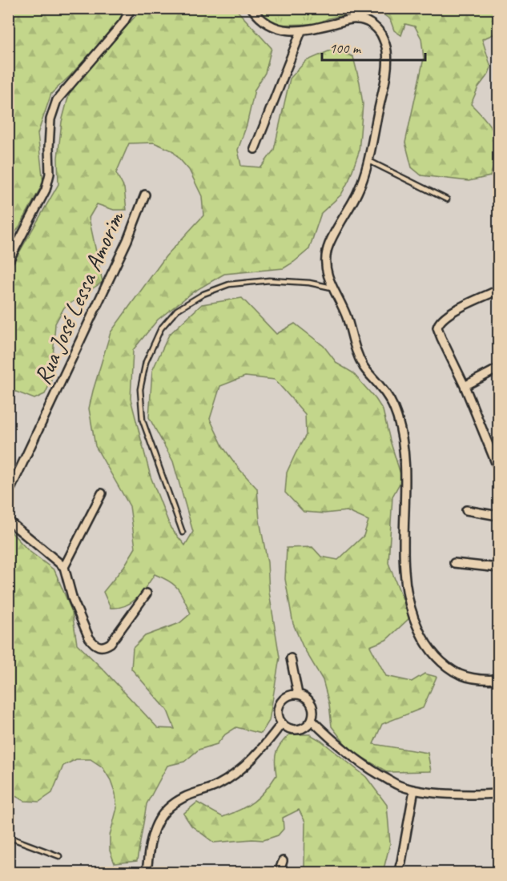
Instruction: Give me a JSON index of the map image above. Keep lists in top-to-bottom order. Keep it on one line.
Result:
{"streets":{"street":["Rua José Lessa Amorim"]},"scale_bar":"100 m"}
